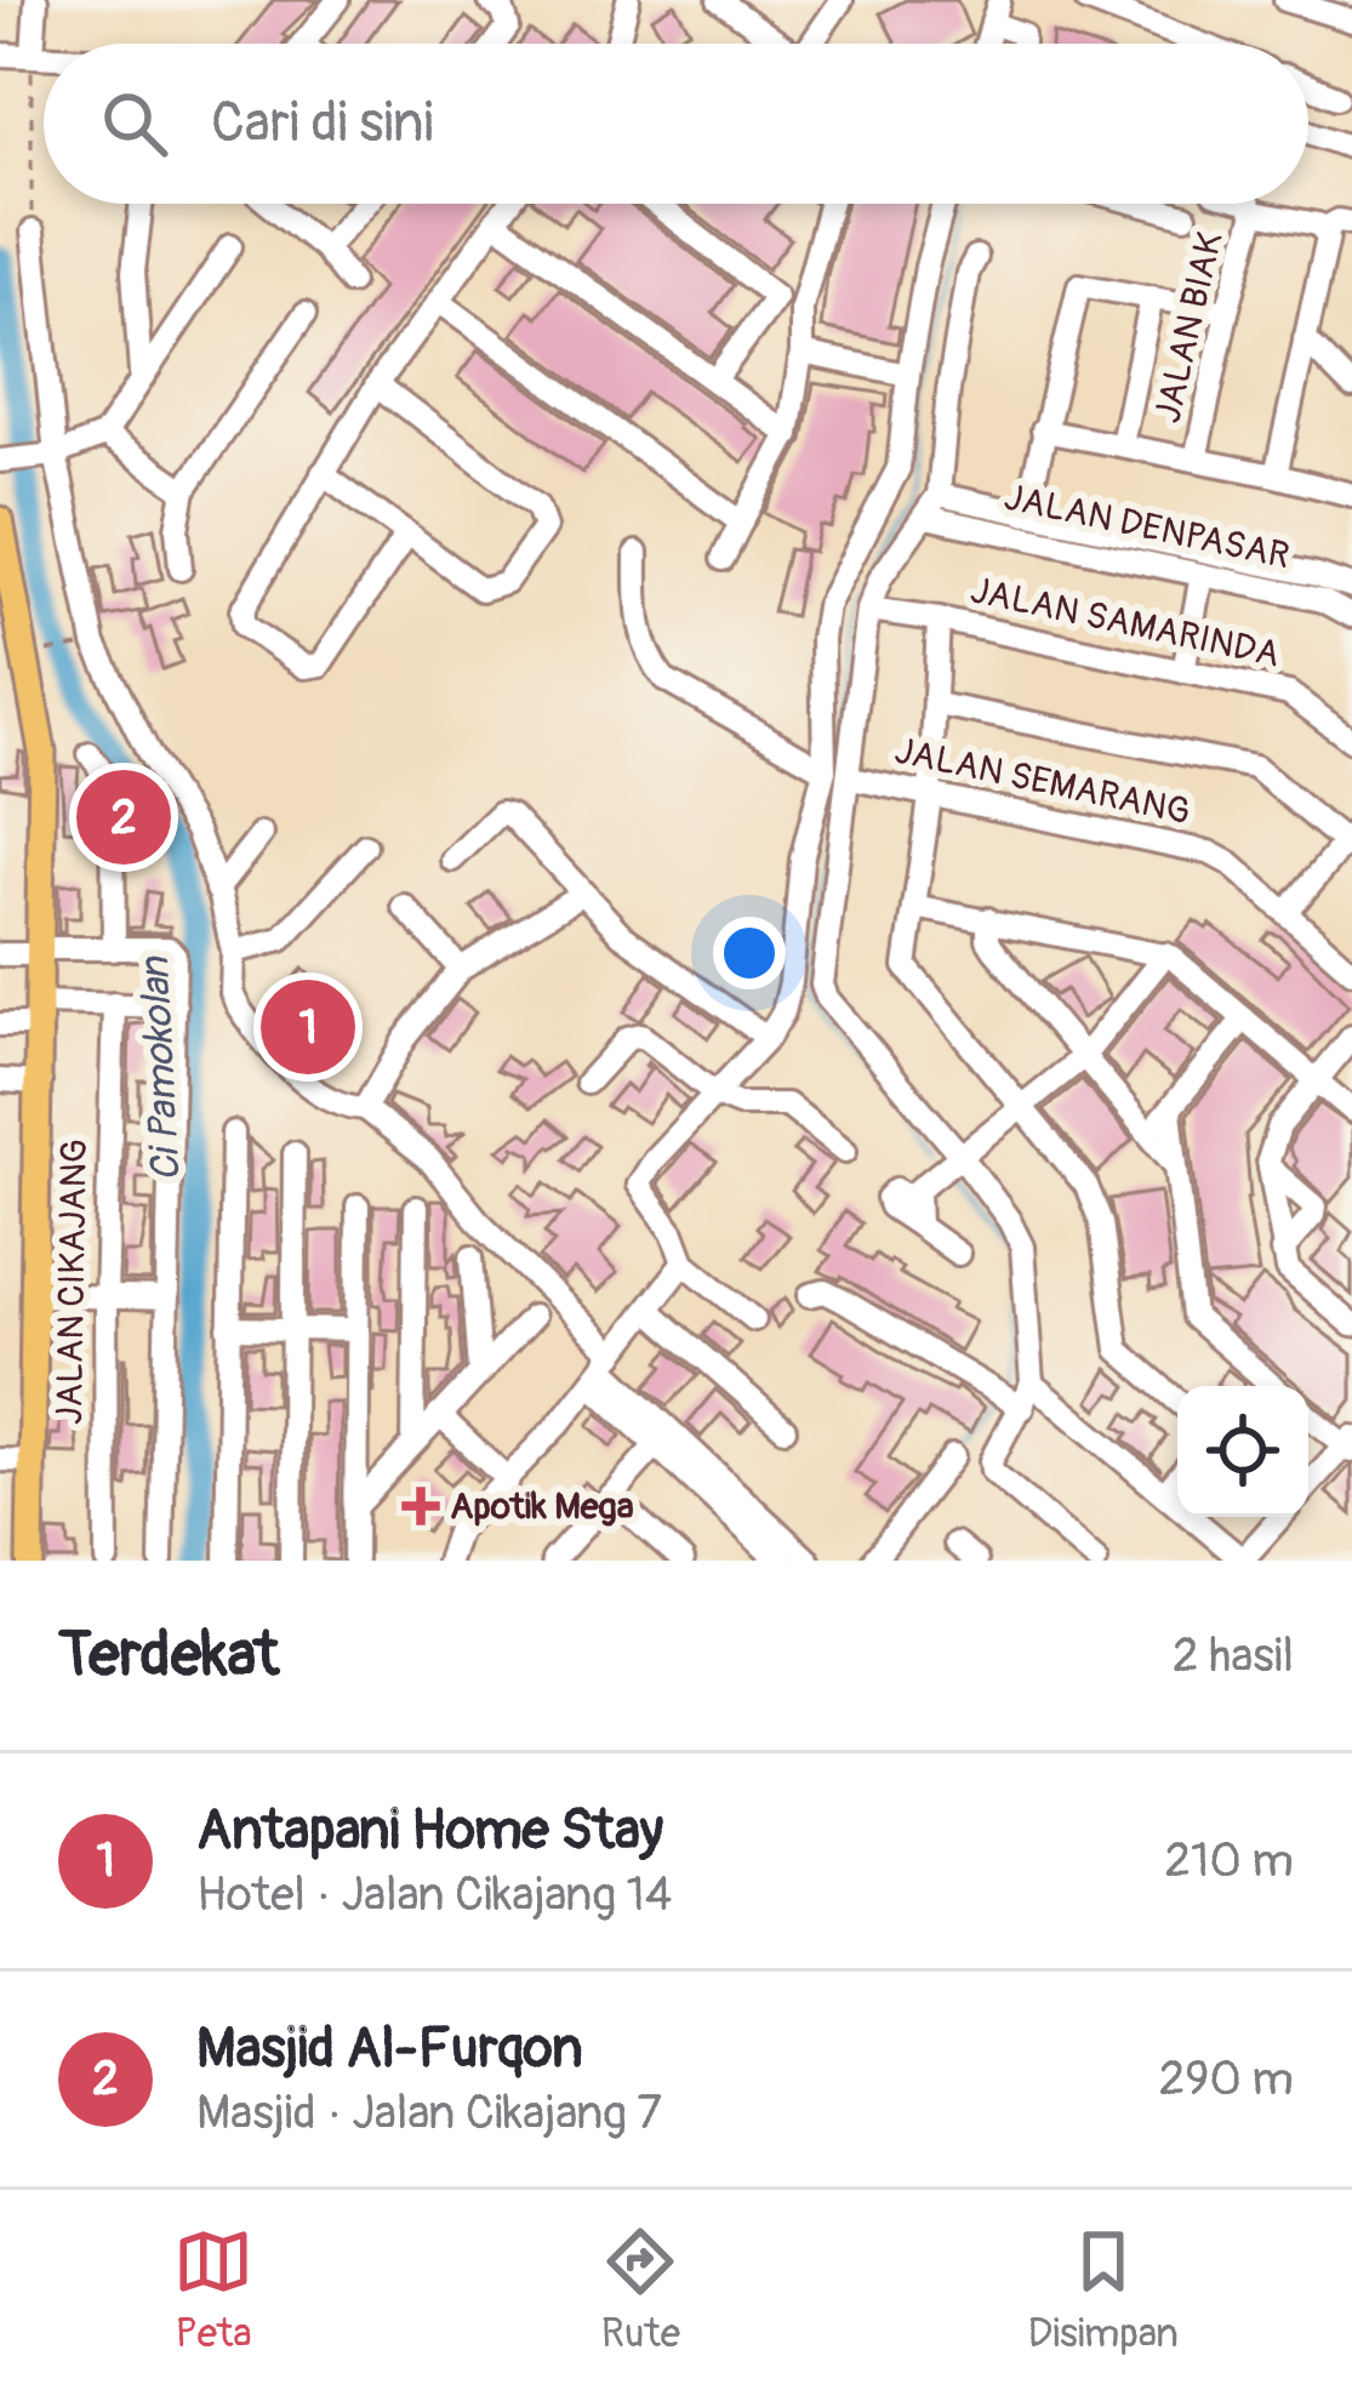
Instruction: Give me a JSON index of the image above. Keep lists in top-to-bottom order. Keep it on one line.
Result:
{"streets":{"street":["JALAN BIAK","JALAN DENPASAR","JALAN SAMARINDA","JALAN SEMARANG","JALAN CIKAJANG"]},"water":["Ci Pamokolan"],"places":{"health":["Apotik Mega"]},"page":{"search":"Cari di sini","pins":["2","1"],"heading":["Terdekat","2 hasil"],"list":[{"mark":"1","name":"Antapani Home Stay","note":"Hotel · Jalan Cikajang 14","value":"210 m"},{"mark":"2","name":"Masjid Al-Furqon","note":"Masjid · Jalan Cikajang 7","value":"290 m"}],"nav":["Peta","Rute","Disimpan"]}}
